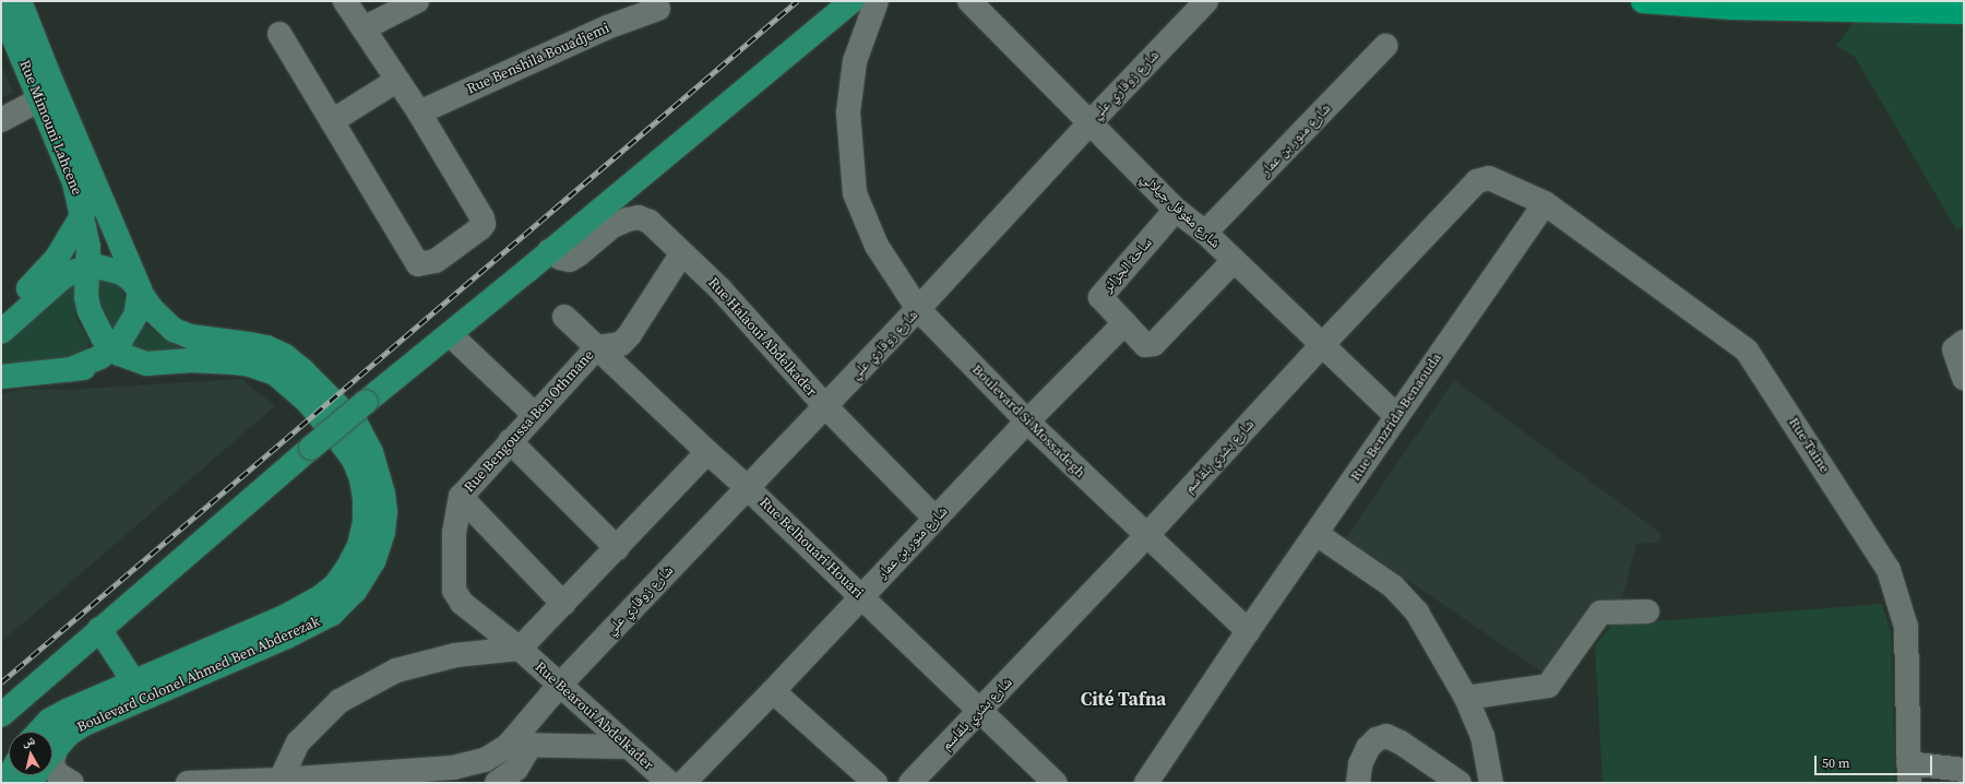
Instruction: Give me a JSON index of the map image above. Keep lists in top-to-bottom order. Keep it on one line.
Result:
{"streets":{"main road":["Rue Mimouni Lahcene","Boulevard Colonel Ahmed Ben Abderezak"],"street":["Rue Benshila Bouadjemi","شارع زوقاري علي","شارع منور بن عمار","شارع مغوفل جيلالي","ساحة الجزائر","Rue Halaoui Abdelkader","Rue Benzrida Benaouda","Rue Bengoussa Ben Othmane","Boulevard Si Mossadegh","Rue Taine","شارع بشري بلقاسم","Rue Belhouari Houari","Rue Bearoui Abdelkader"]},"crossings":[["شارع زوقاري علي","شارع مغوفل جيلالي"],["شارع زوقاري علي","Rue Halaoui Abdelkader"],["شارع زوقاري علي","Boulevard Si Mossadegh"],["شارع زوقاري علي","Rue Belhouari Houari"],["شارع زوقاري علي","Rue Bearoui Abdelkader"],["Rue Mimouni Lahcene","Boulevard Colonel Ahmed Ben Abderezak"],["شارع منور بن عمار","شارع مغوفل جيلالي"],["شارع منور بن عمار","ساحة الجزائر"],["شارع منور بن عمار","Rue Halaoui Abdelkader"],["شارع منور بن عمار","Boulevard Si Mossadegh"],["شارع منور بن عمار","Rue Belhouari Houari"],["شارع مغوفل جيلالي","ساحة الجزائر"],["شارع مغوفل جيلالي","Rue Benzrida Benaouda"],["شارع مغوفل جيلالي","شارع بشري بلقاسم"],["Rue Halaoui Abdelkader","Rue Bengoussa Ben Othmane"],["Rue Benzrida Benaouda","Boulevard Si Mossadegh"],["Rue Benzrida Benaouda","Rue Taine"],["Rue Benzrida Benaouda","شارع بشري بلقاسم"],["Rue Bengoussa Ben Othmane","Rue Belhouari Houari"],["Rue Bengoussa Ben Othmane","Rue Bearoui Abdelkader"],["Boulevard Si Mossadegh","شارع بشري بلقاسم"],["Rue Taine","شارع بشري بلقاسم"],["شارع بشري بلقاسم","Rue Belhouari Houari"]],"districts":["Cité Tafna"],"scale_bar":"50 m","north":"top"}
